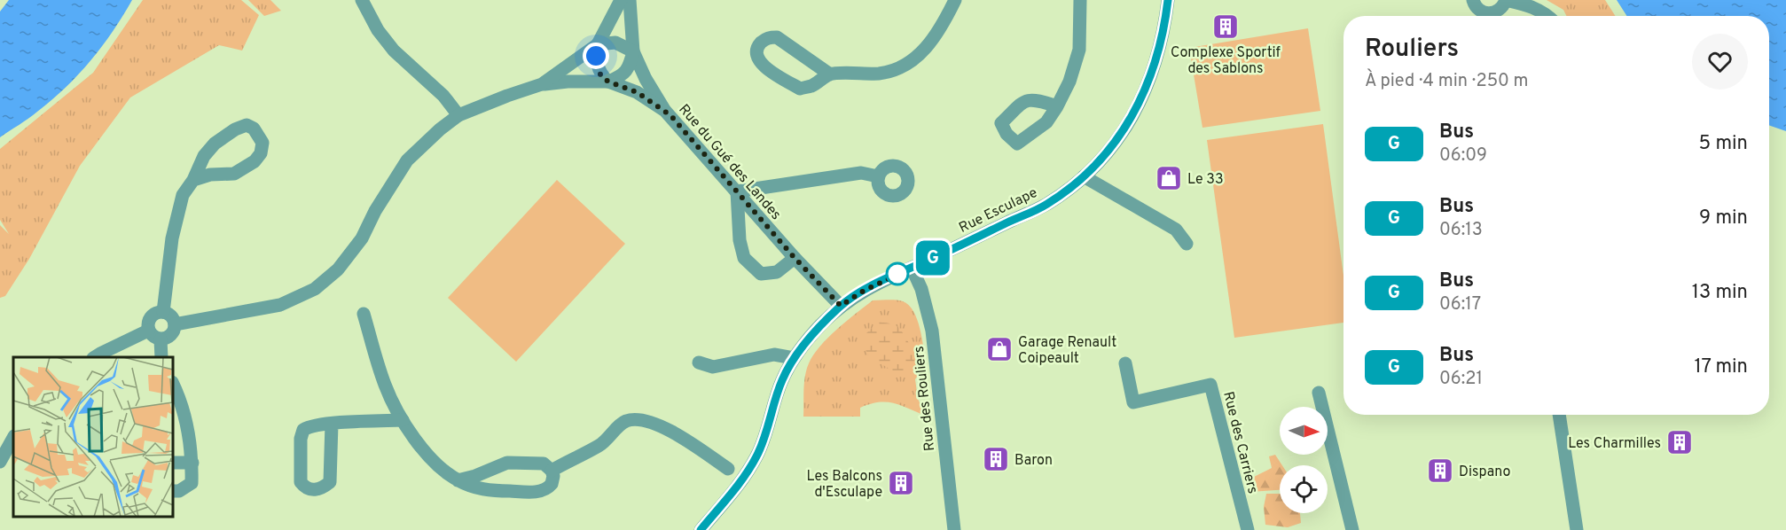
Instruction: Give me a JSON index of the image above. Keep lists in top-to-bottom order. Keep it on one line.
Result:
{"streets":{"street":["Rue du Gué des Landes","Rue Esculape","Rue des Rouliers","Rue des Carriers"]},"crossings":[["Rue du Gué des Landes","Rue Esculape"],["Rue Esculape","Rue des Rouliers"]],"places":{"building":["Complexe Sportif des Sablons","Les Charmilles","Baron","Dispano","Les Balcons d'Esculape"],"shop":["Le 33","Garage Renault Coipeault"]},"lines":["bus line G"],"north":"right","page":{"on_map":"G","heading":["Rouliers","À pied · 4 min · 250 m"],"list":[{"mark":"G","name":"Bus","note":"06:09","value":"5 min"},{"mark":"G","name":"Bus","note":"06:13","value":"9 min"},{"mark":"G","name":"Bus","note":"06:17","value":"13 min"},{"mark":"G","name":"Bus","note":"06:21","value":"17 min"}]}}
